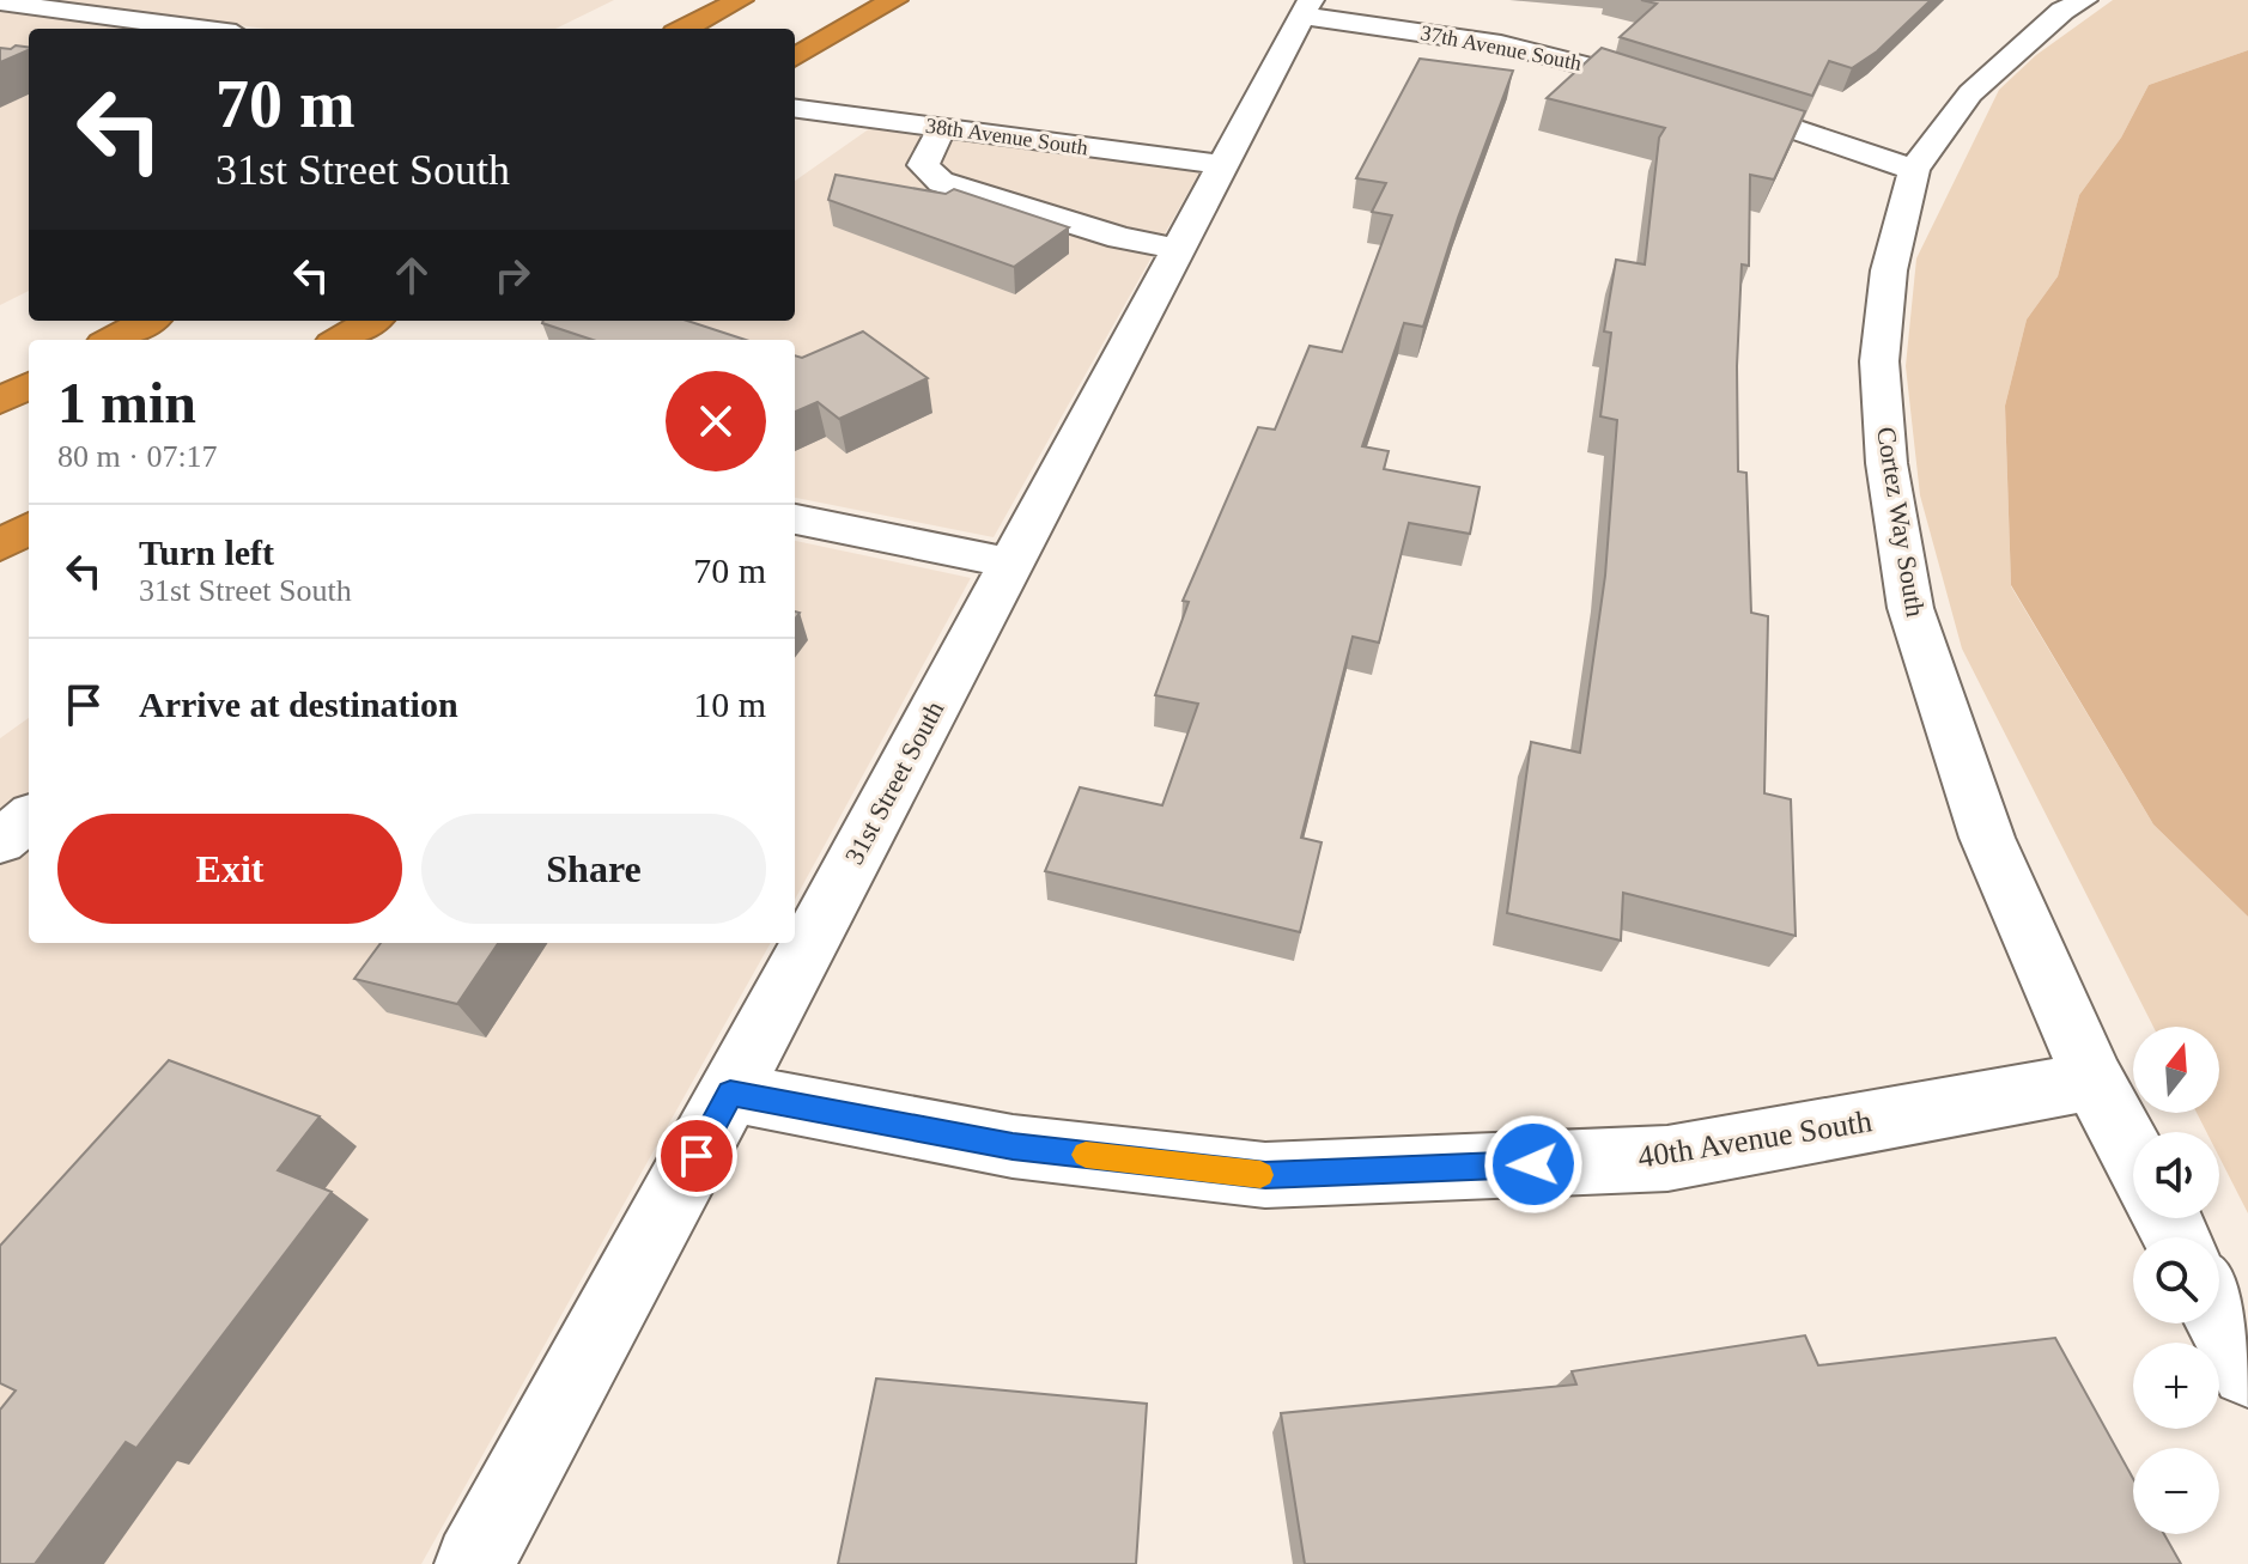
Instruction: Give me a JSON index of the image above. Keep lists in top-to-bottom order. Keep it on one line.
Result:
{"streets":{"street":["37th Avenue South","38th Avenue South","Cortez Way South","31st Street South","40th Avenue South"]},"crossings":[["37th Avenue South","31st Street South"],["38th Avenue South","31st Street South"],["Cortez Way South","40th Avenue South"],["31st Street South","40th Avenue South"]],"north":"top","page":{"turn":["70 m","31st Street South"],"heading":["1 min","80 m · 07:17"],"list":[{"name":"Turn left","note":"31st Street South","value":"70 m"},{"name":"Arrive at destination","value":"10 m"}],"buttons":["Exit","Share"],"map_buttons":["+","−"]}}
